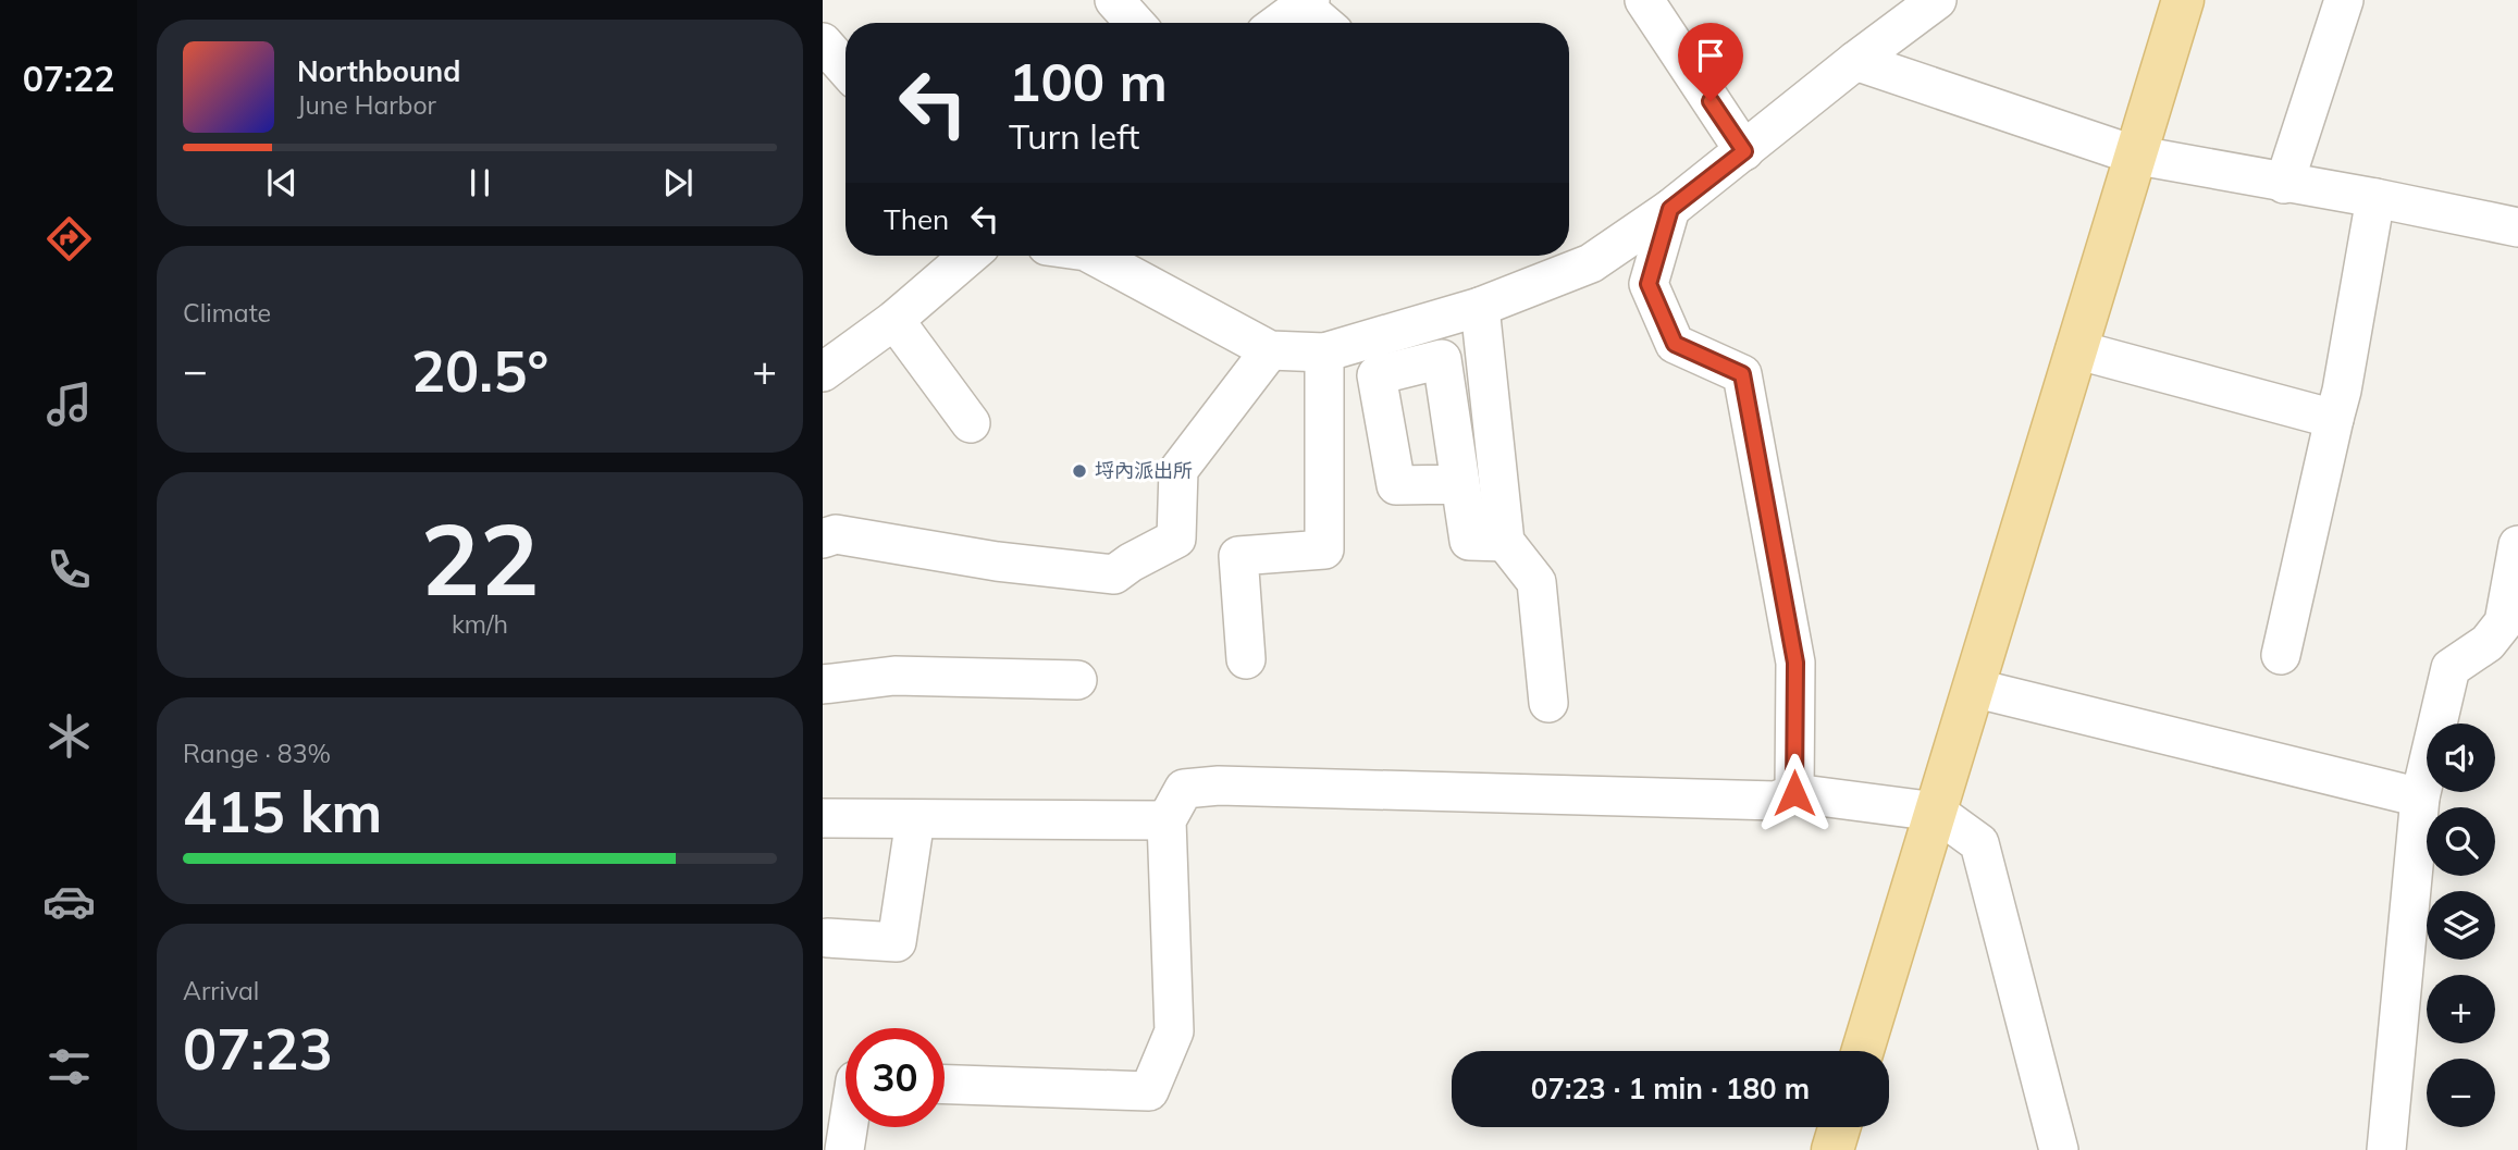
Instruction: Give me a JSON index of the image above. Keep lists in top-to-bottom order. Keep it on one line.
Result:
{"places":["埒內派出所"],"page":{"tabs":"07:22","turn":["100 m","Turn left"],"song":["Northbound","June Harbor"],"then":"Then","tile":["Climate",["22","km/h"],["Range · 83%","415 km"],["Arrival","07:23"]],"heat":["−","20.5°","+"],"map_buttons":["+","−"],"limit":"30","trip":"07:23 · 1 min · 180 m"}}
